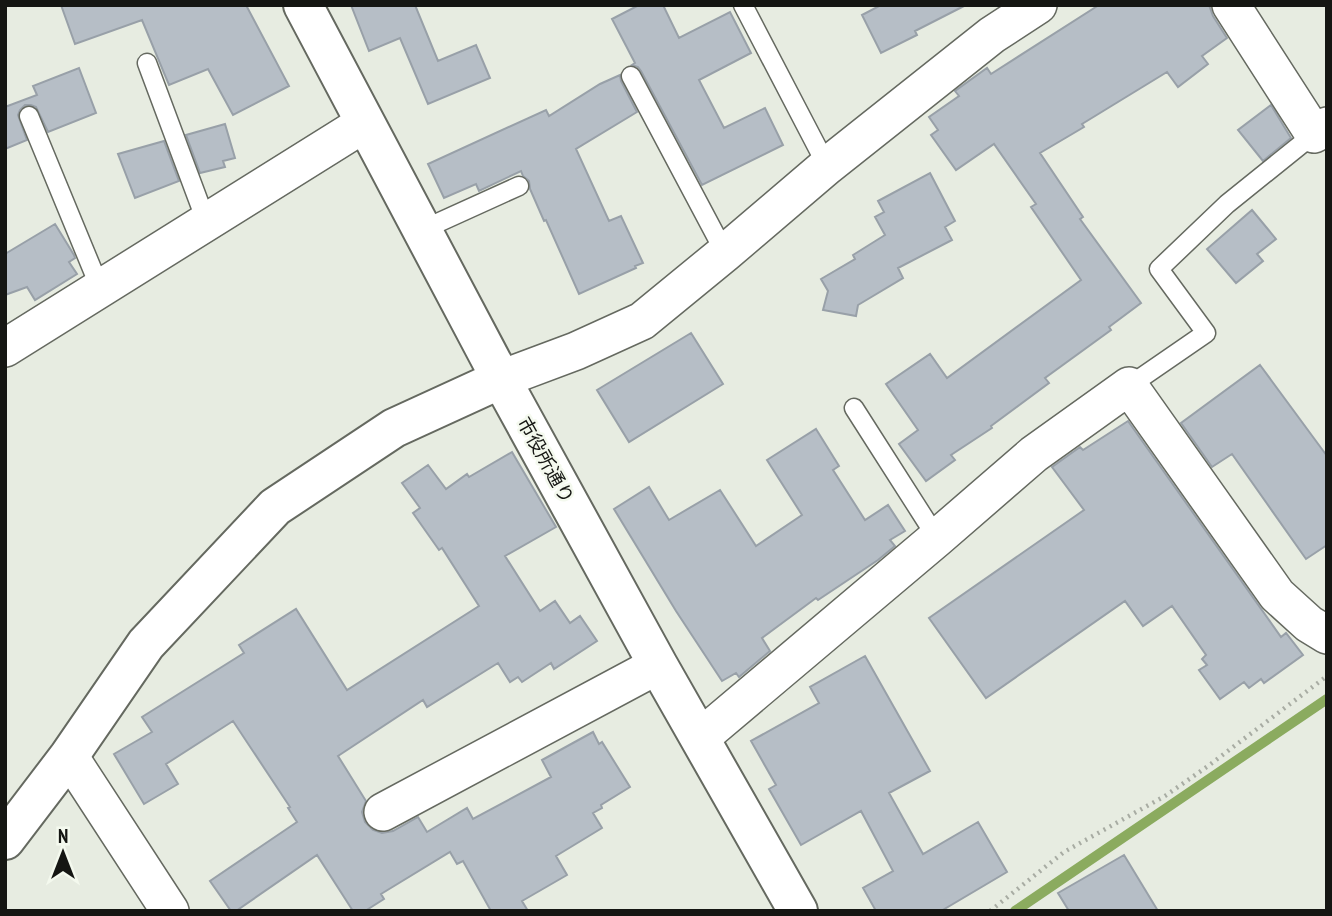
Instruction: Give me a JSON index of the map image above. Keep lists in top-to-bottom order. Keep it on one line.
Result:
{"streets":{"street":["市役所通り"]},"north":"top"}
